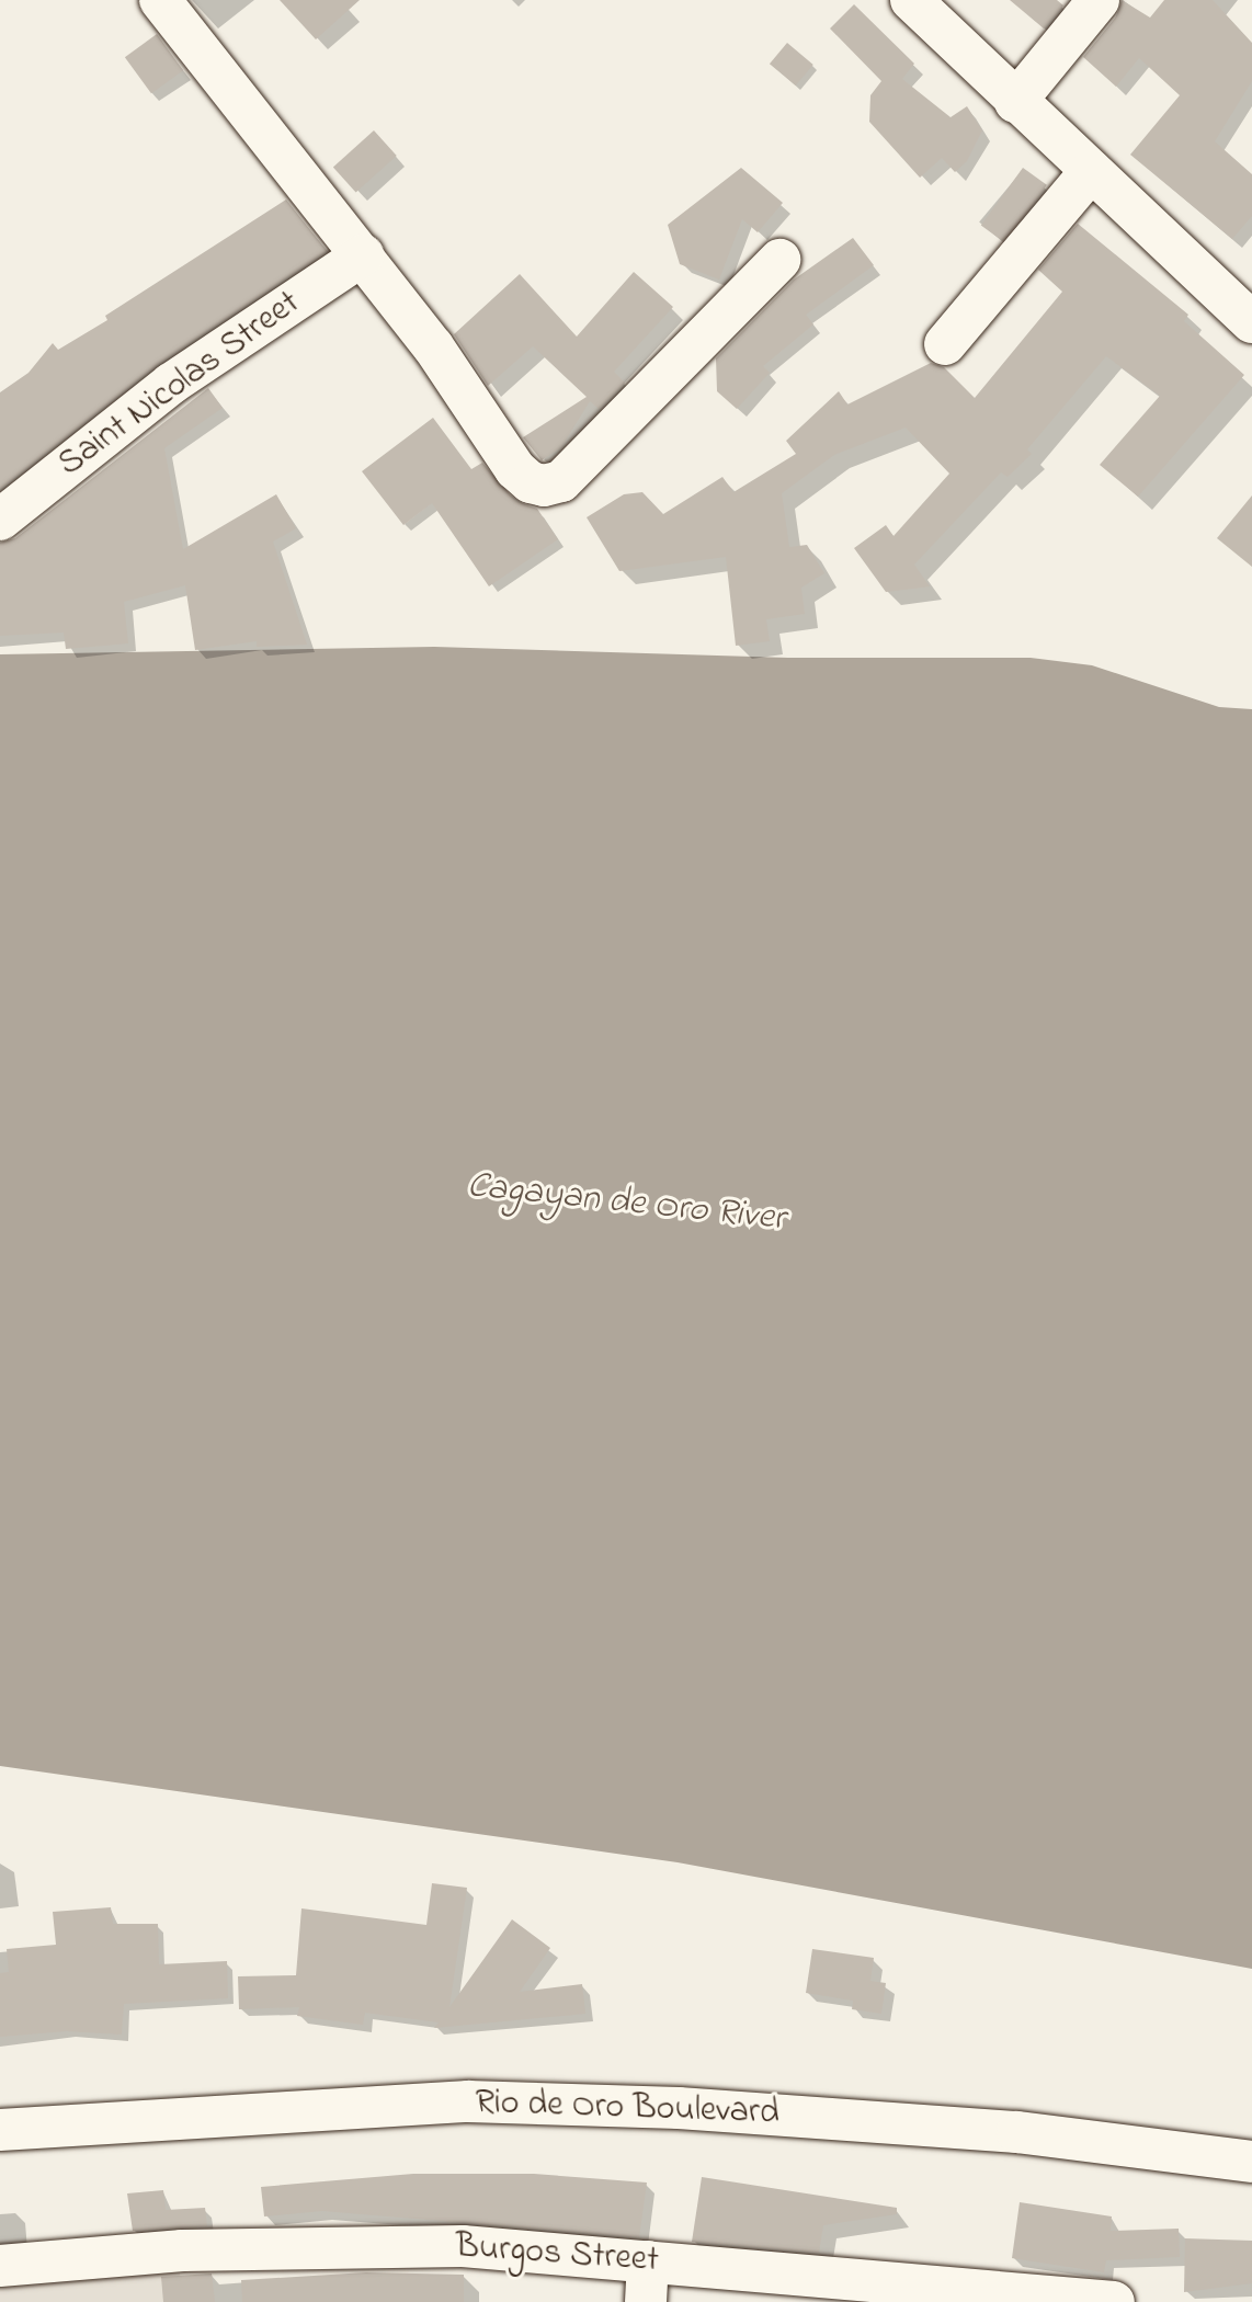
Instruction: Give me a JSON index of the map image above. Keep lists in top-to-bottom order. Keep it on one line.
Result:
{"streets":{"street":["Saint Nicolas Street","Rio de Oro Boulevard","Burgos Street"]},"water":["Cagayan de Oro River"]}
